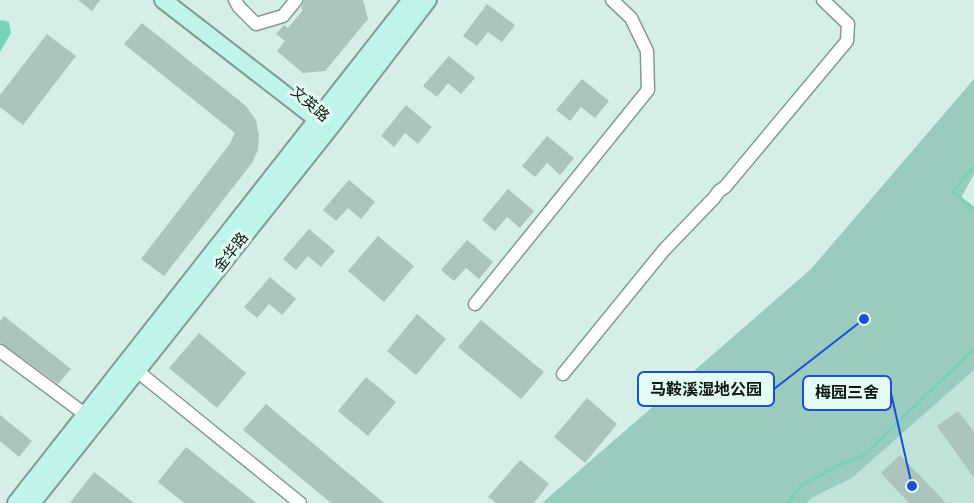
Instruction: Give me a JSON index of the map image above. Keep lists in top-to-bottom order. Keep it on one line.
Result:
{"streets":{"main road":["文英路","金华路"]},"crossings":[["文英路","金华路"]],"places":["马鞍溪湿地公园","梅园三舍"]}
